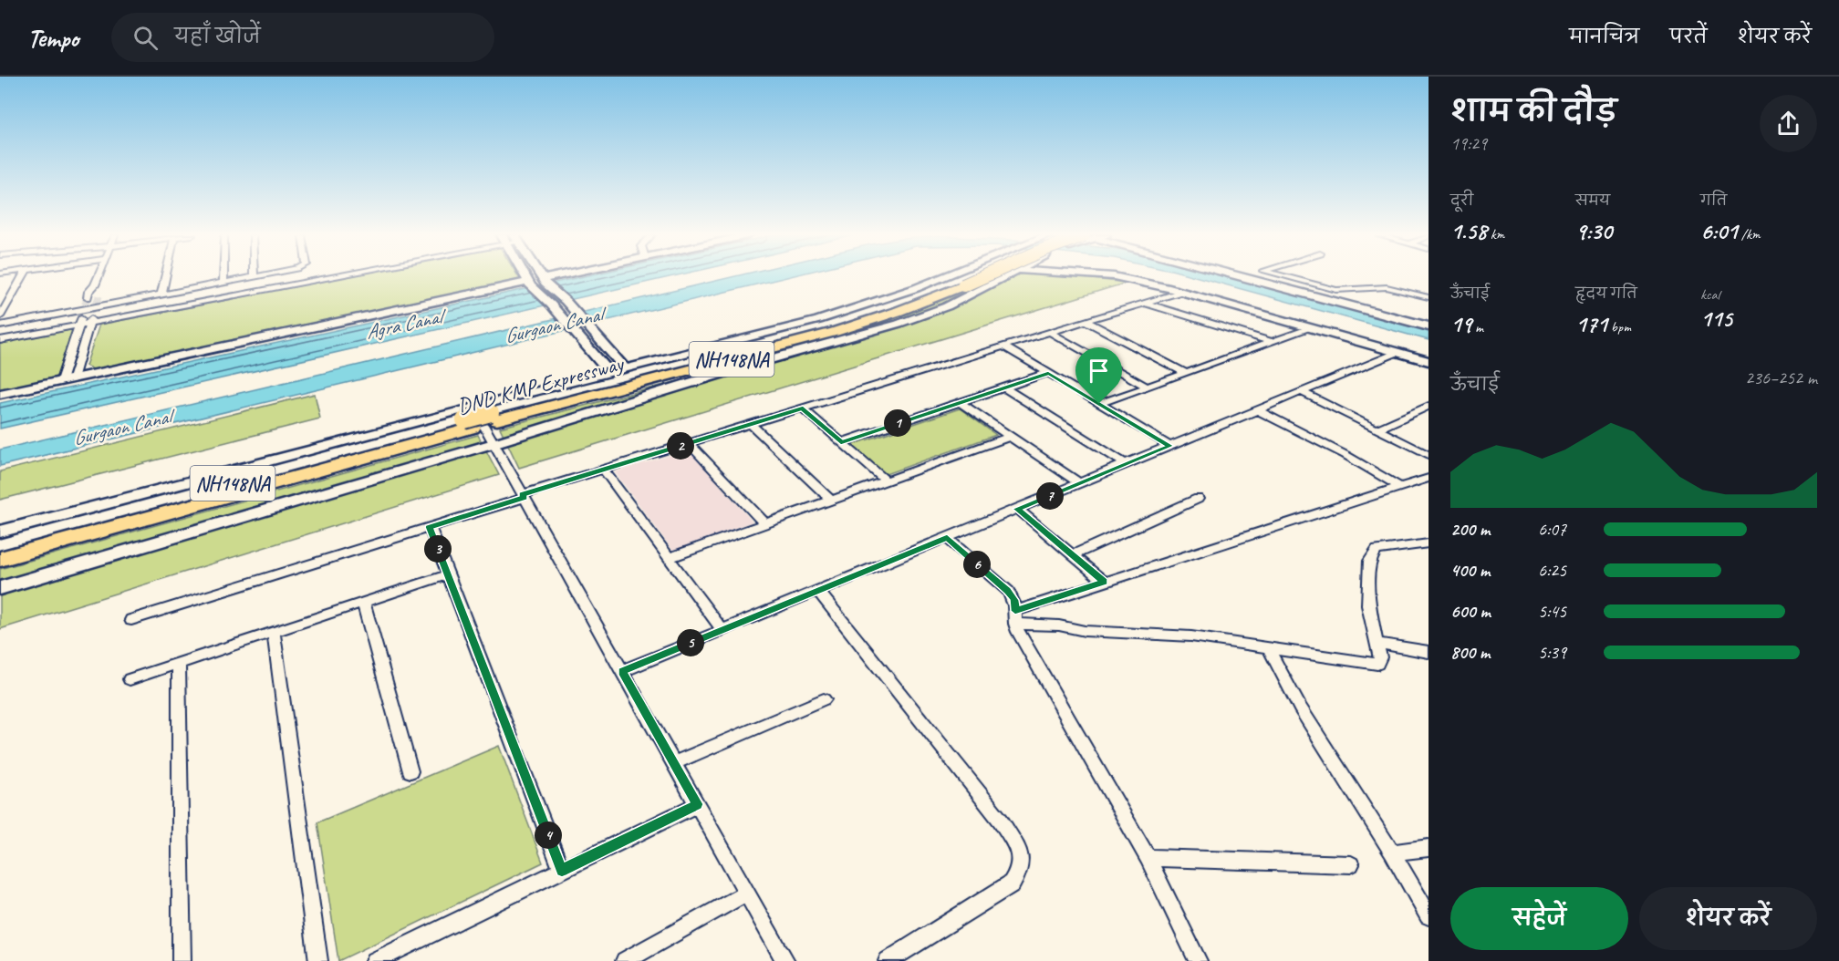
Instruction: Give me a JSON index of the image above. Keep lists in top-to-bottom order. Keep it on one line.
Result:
{"streets":{"highway":["NH148NA","DND KMP Expressway"]},"water":["Agra Canal","Gurgaon Canal"],"page":{"header":"Tempo","search":"यहाँ खोजें","nav":["मानचित्र","परतें","शेयर करें"],"heading":["शाम की दौड़","19:29"],"stats":[["दूरी","1.58 km"],["समय","9:30"],["गति","6:01 /km"],["ऊँचाई","19 m"],["हृदय गति","171 bpm"],["kcal","115"]],"chart":["ऊँचाई","236–252 m"],"pins":["1","2","7","3","6","5","4"],"list":[{"name":"200 m","note":"6:07"},{"name":"400 m","note":"6:25"},{"name":"600 m","note":"5:45"},{"name":"800 m","note":"5:39"}],"buttons":["सहेजें","शेयर करें"]}}
